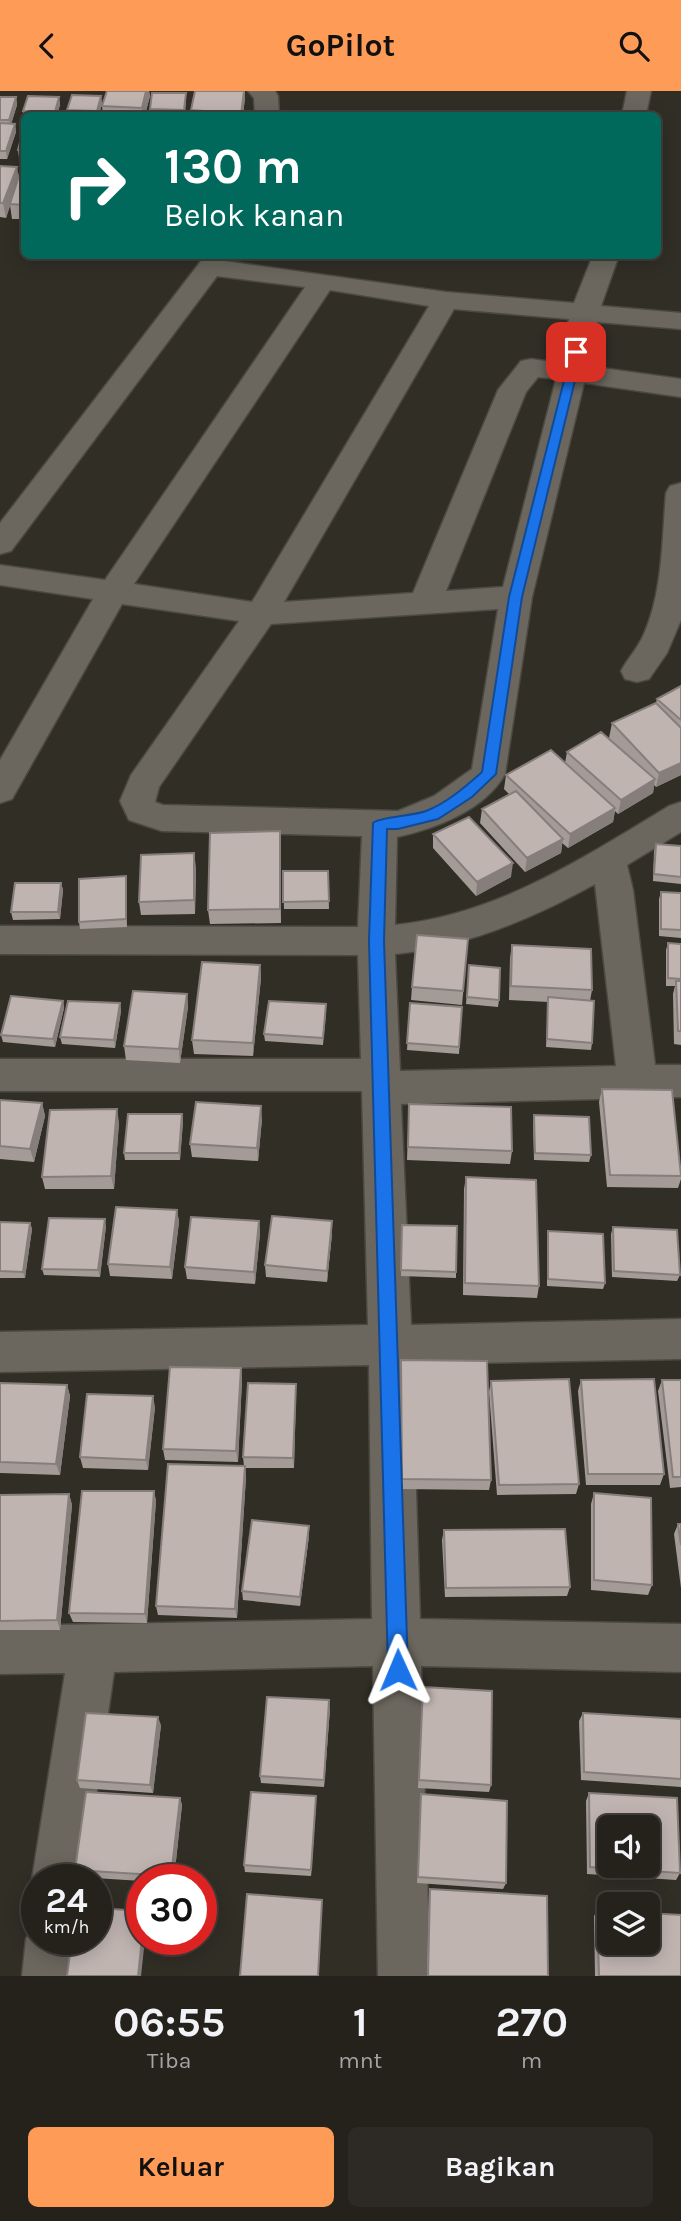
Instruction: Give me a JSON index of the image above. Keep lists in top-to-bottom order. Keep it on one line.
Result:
{"page":{"header":"GoPilot","turn":["130 m","Belok kanan"],"speed":"24 km/h","limit":"30","eta":["06:55","Tiba","1","mnt","270","m"],"buttons":["Keluar","Bagikan"]}}
